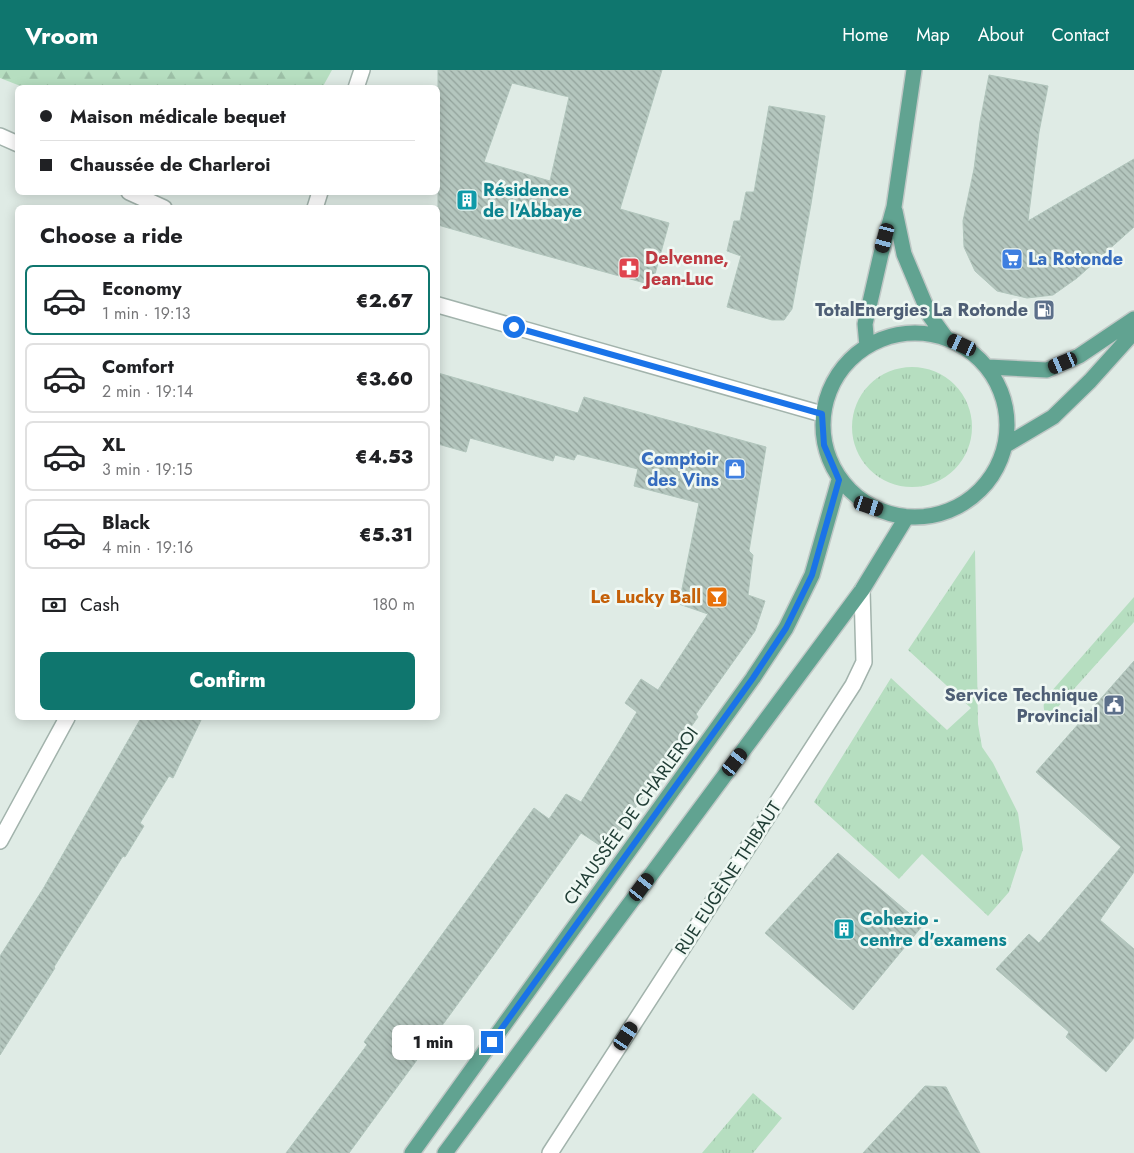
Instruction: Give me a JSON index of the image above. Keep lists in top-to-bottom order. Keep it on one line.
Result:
{"streets":{"main road":["CHAUSSÉE DE CHARLEROI"],"street":["RUE EUGÈNE THIBAUT"]},"places":{"building":["Résidence de l'Abbaye","Cohezio - centre d'examens"],"supermarket":["La Rotonde"],"pharmacy":["Delvenne, Jean-Luc"],"fuel station":["TotalEnergies La Rotonde"],"shop":["Comptoir des Vins"],"bar":["Le Lucky Ball"],"public building":["Service Technique Provincial"]},"page":{"header":"Vroom","nav":["Home","Map","About","Contact"],"banner":["Maison médicale bequet","Chaussée de Charleroi"],"heading":"Choose a ride","list":[{"name":"Economy","note":"1 min · 19:13","value":"€2.67"},{"name":"Comfort","note":"2 min · 19:14","value":"€3.60"},{"name":"XL","note":"3 min · 19:15","value":"€4.53"},{"name":"Black","note":"4 min · 19:16","value":"€5.31"}],"pay":["Cash","180 m"],"buttons":"Confirm","bubble":"1 min"}}
